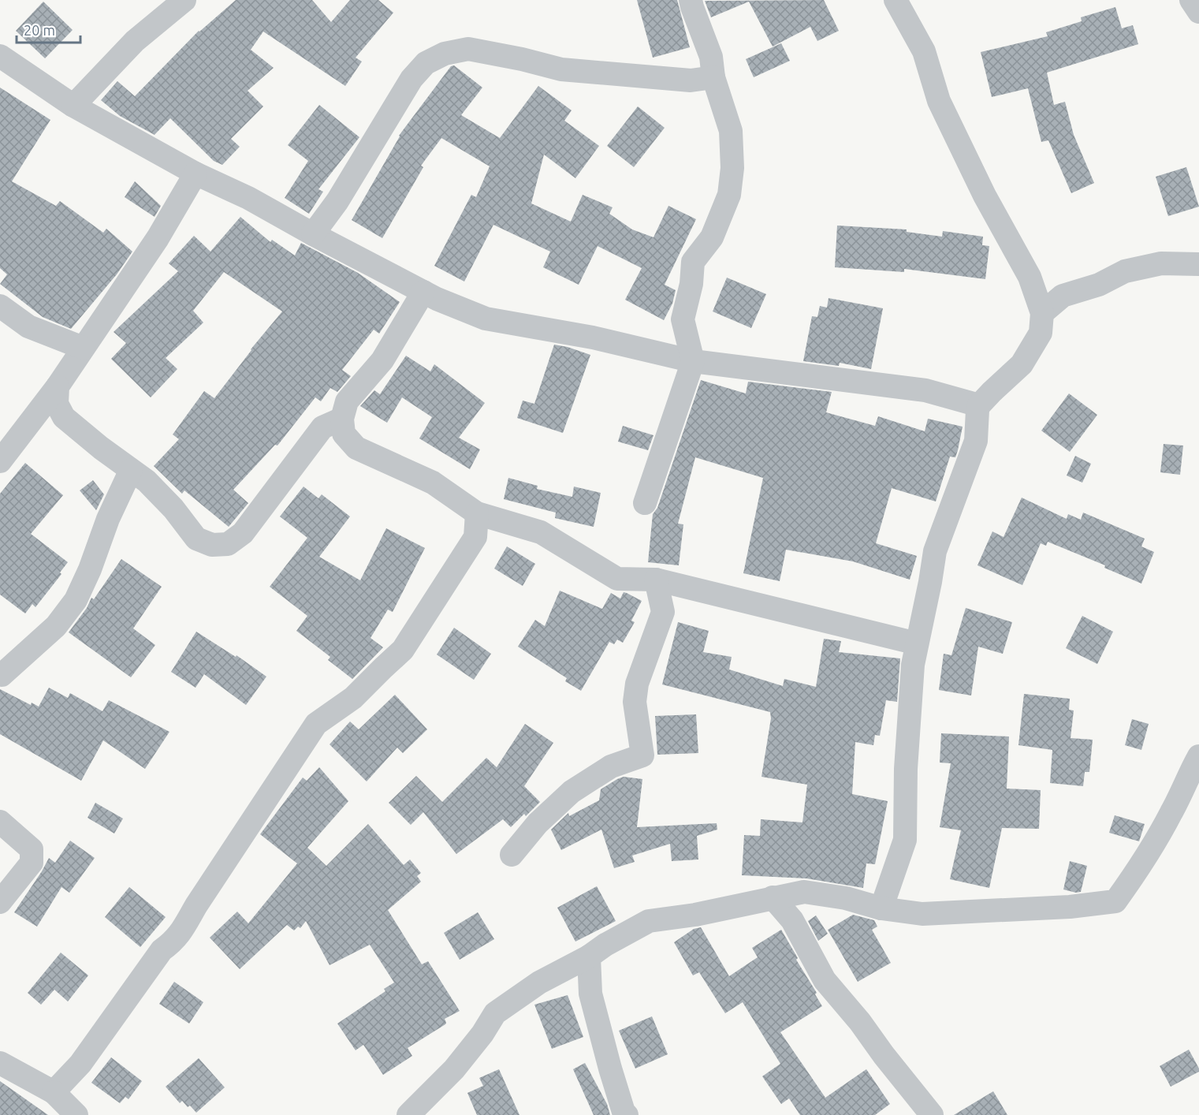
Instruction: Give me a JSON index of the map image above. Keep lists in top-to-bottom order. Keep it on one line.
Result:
{"scale_bar":"20 m"}
